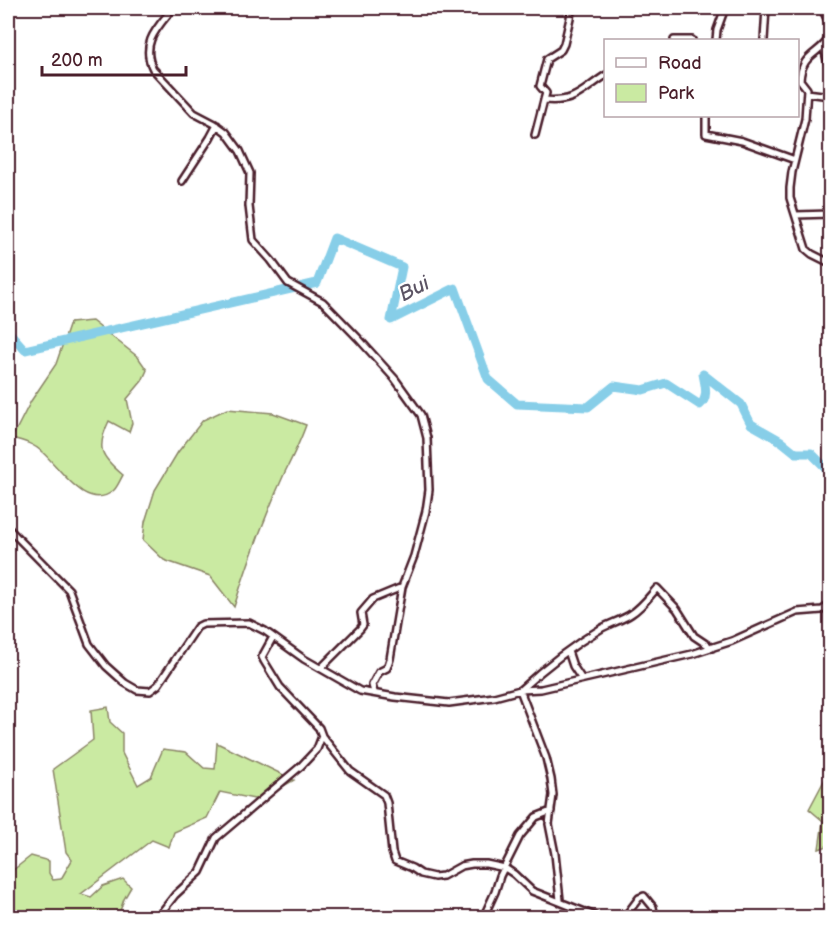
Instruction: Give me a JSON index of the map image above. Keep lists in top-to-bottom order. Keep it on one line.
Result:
{"water":["Bui"],"legend":["Road","Park"],"scale_bar":"200 m"}
